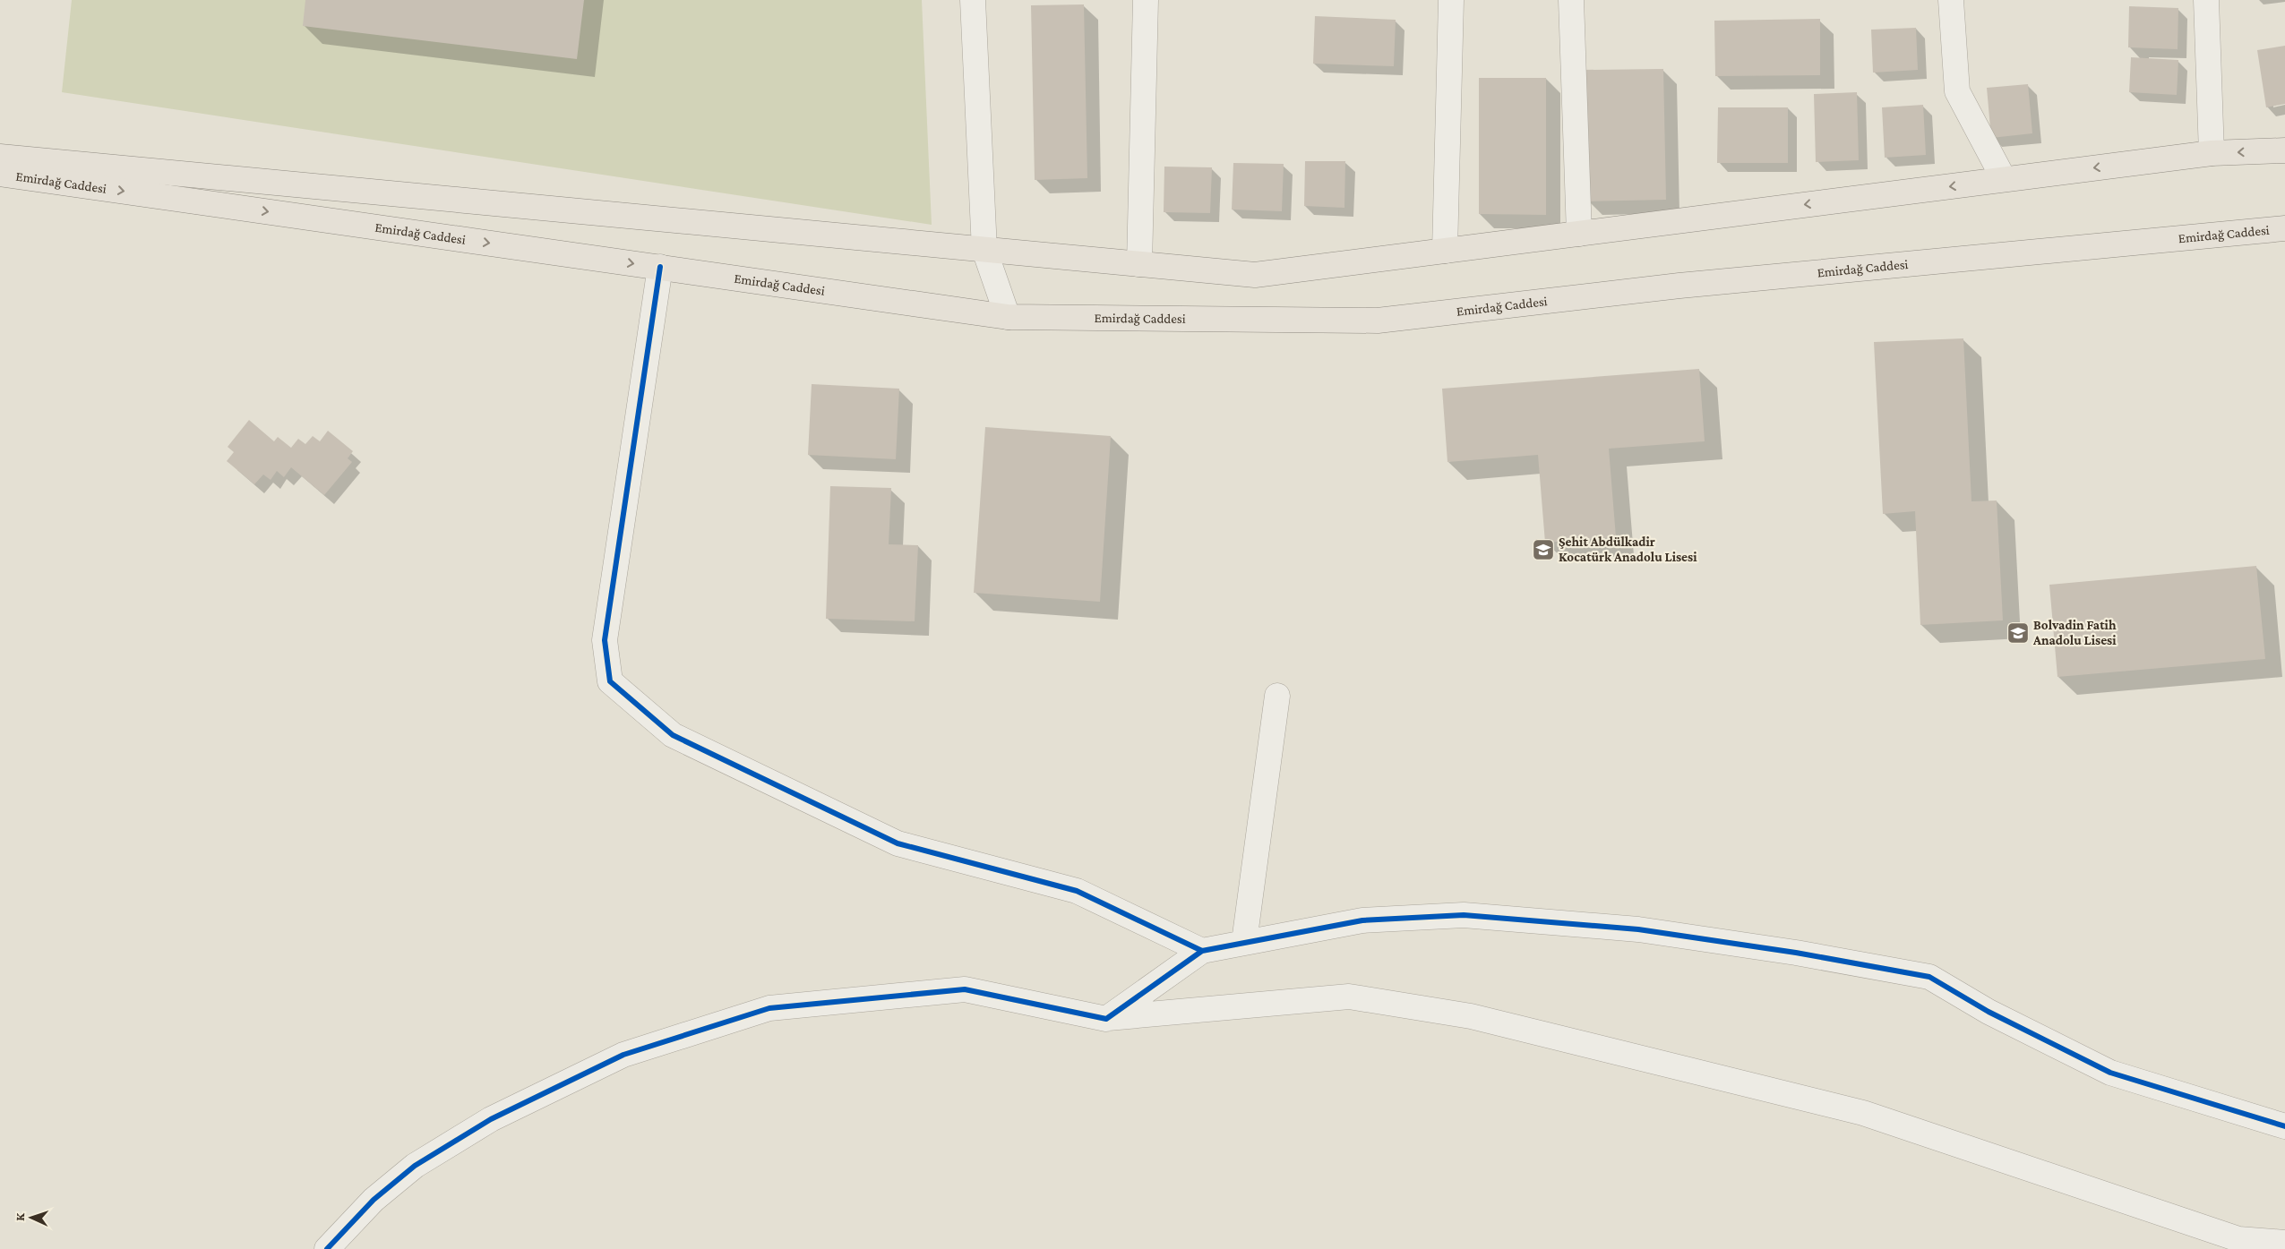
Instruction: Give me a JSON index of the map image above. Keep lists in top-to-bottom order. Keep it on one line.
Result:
{"streets":{"main road":["Emirdağ Caddesi"]},"places":{"school or university":["Şehit Abdülkadir Kocatürk Anadolu Lisesi","Bolvadin Fatih Anadolu Lisesi"]},"north":"left"}
